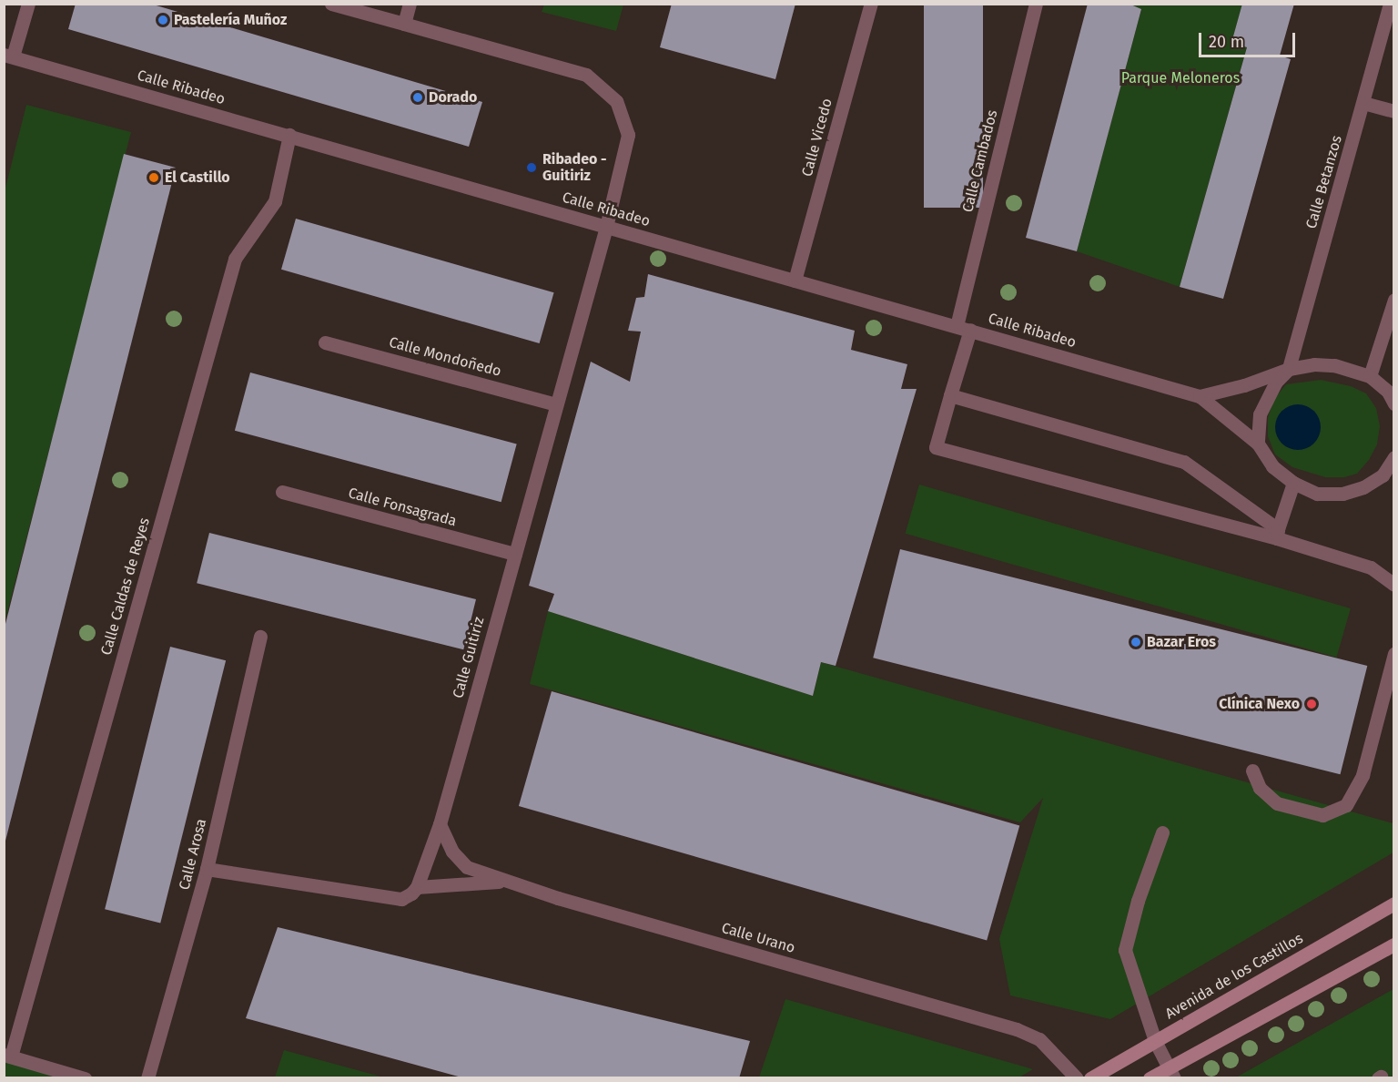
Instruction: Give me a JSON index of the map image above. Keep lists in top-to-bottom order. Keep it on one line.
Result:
{"streets":{"street":["Calle Ribadeo","Calle Vicedo","Calle Cambados","Calle Betanzos","Calle Mondoñedo","Calle Fonsagrada","Calle Caldas de Reyes","Calle Guitiriz","Calle Arosa","Calle Urano","Avenida de los Castillos"]},"crossings":[["Calle Ribadeo","Calle Vicedo"],["Calle Ribadeo","Calle Cambados"],["Calle Ribadeo","Calle Betanzos"],["Calle Ribadeo","Calle Caldas de Reyes"],["Calle Ribadeo","Calle Guitiriz"],["Calle Mondoñedo","Calle Guitiriz"],["Calle Fonsagrada","Calle Guitiriz"],["Calle Guitiriz","Calle Urano"]],"parks":["Parque Meloneros"],"places":["Pastelería Muñoz","Dorado","Ribadeo - Guitiriz","El Castillo","Bazar Eros","Clínica Nexo"],"scale_bar":"20 m"}
